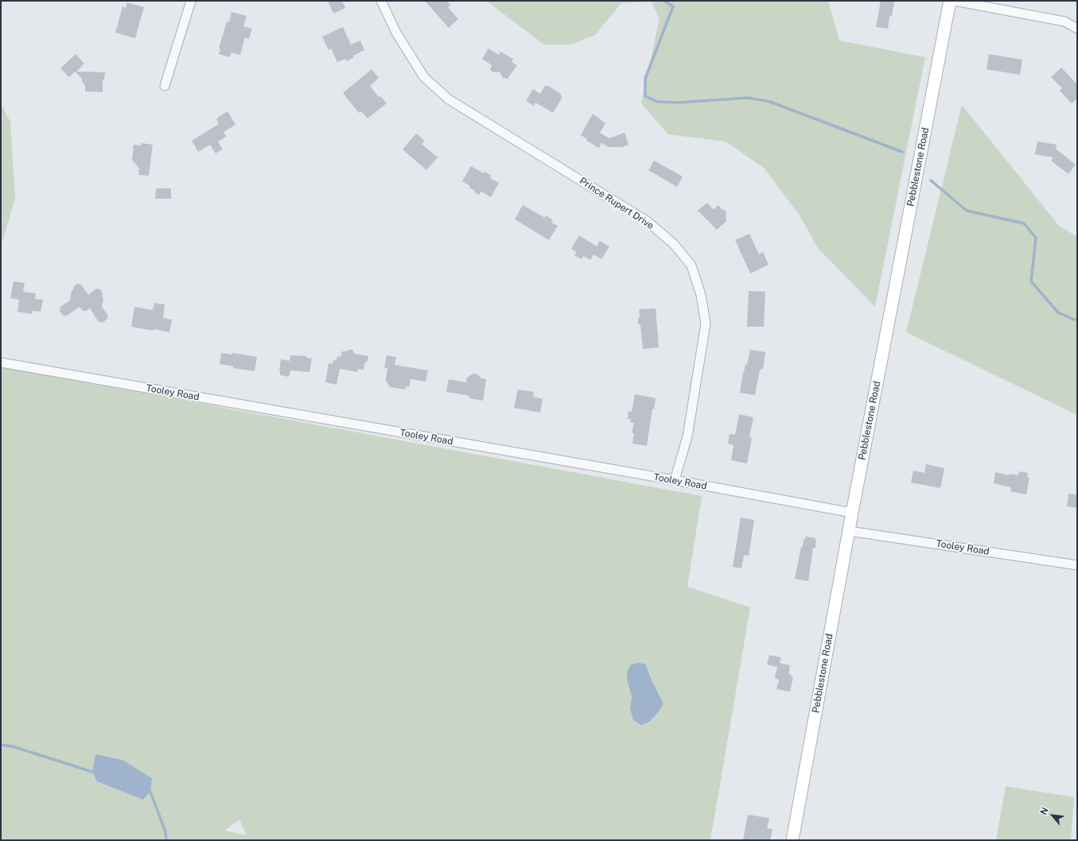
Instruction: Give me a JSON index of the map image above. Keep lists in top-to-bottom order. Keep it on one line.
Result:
{"streets":{"street":["Pebblestone Road","Prince Rupert Drive","Tooley Road"]},"crossings":[["Pebblestone Road","Tooley Road"],["Prince Rupert Drive","Tooley Road"]],"north":"top left"}
